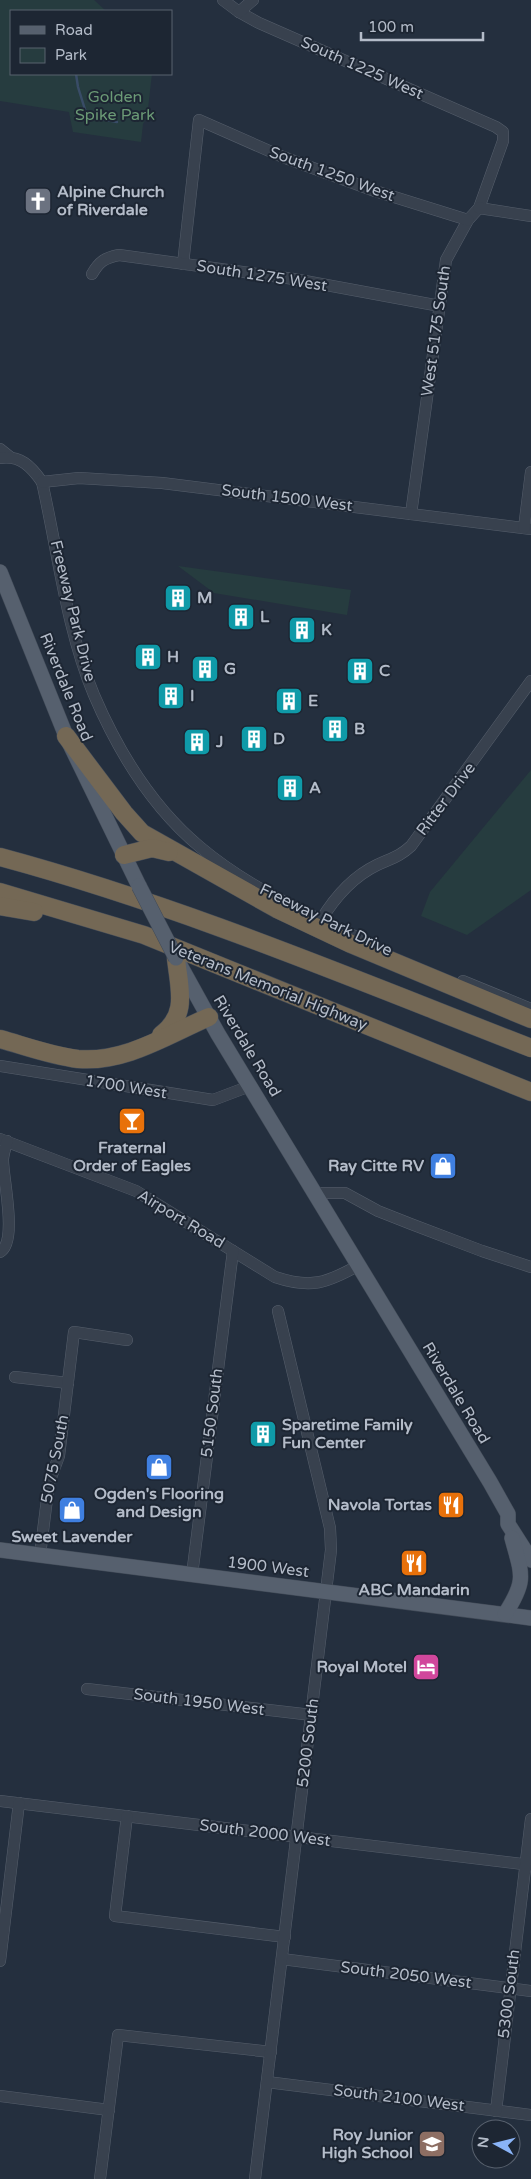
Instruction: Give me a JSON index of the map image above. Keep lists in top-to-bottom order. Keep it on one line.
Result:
{"streets":{"highway":["Veterans Memorial Highway"],"main road":["Riverdale Road","1900 West"],"street":["South 1225 West","South 1250 West","South 1275 West","West 5175 South","South 1500 West","Freeway Park Drive","Ritter Drive","1700 West","Airport Road","5150 South","5075 South","South 1950 West","5200 South","South 2000 West","South 2050 West","5300 South","South 2100 West"]},"crossings":[["South 1225 West","West 5175 South"],["South 1250 West","South 1275 West"],["South 1250 West","West 5175 South"],["South 1275 West","West 5175 South"],["West 5175 South","South 1500 West"],["South 1500 West","Freeway Park Drive"],["Freeway Park Drive","Ritter Drive"],["Riverdale Road","1700 West"],["Riverdale Road","Airport Road"],["Airport Road","5150 South"],["5150 South","1900 West"],["5075 South","1900 West"],["1900 West","5200 South"],["South 1950 West","5200 South"],["5200 South","South 2000 West"],["5200 South","South 2050 West"],["5200 South","South 2100 West"],["South 2000 West","5300 South"],["South 2050 West","5300 South"],["5300 South","South 2100 West"]],"parks":["Golden Spike Park"],"places":{"church":["Alpine Church of Riverdale"],"building":["M","L","K","H","G","C","I","E","B","D","J","A","Sparetime Family Fun Center"],"bar":["Fraternal Order of Eagles"],"shop":["Ray Citte RV","Ogden's Flooring and Design","Sweet Lavender"],"restaurant":["Navola Tortas","ABC Mandarin"],"hotel":["Royal Motel"],"school or university":["Roy Junior High School"]},"legend":["Road","Park"],"scale_bar":"100 m","north":"left"}
